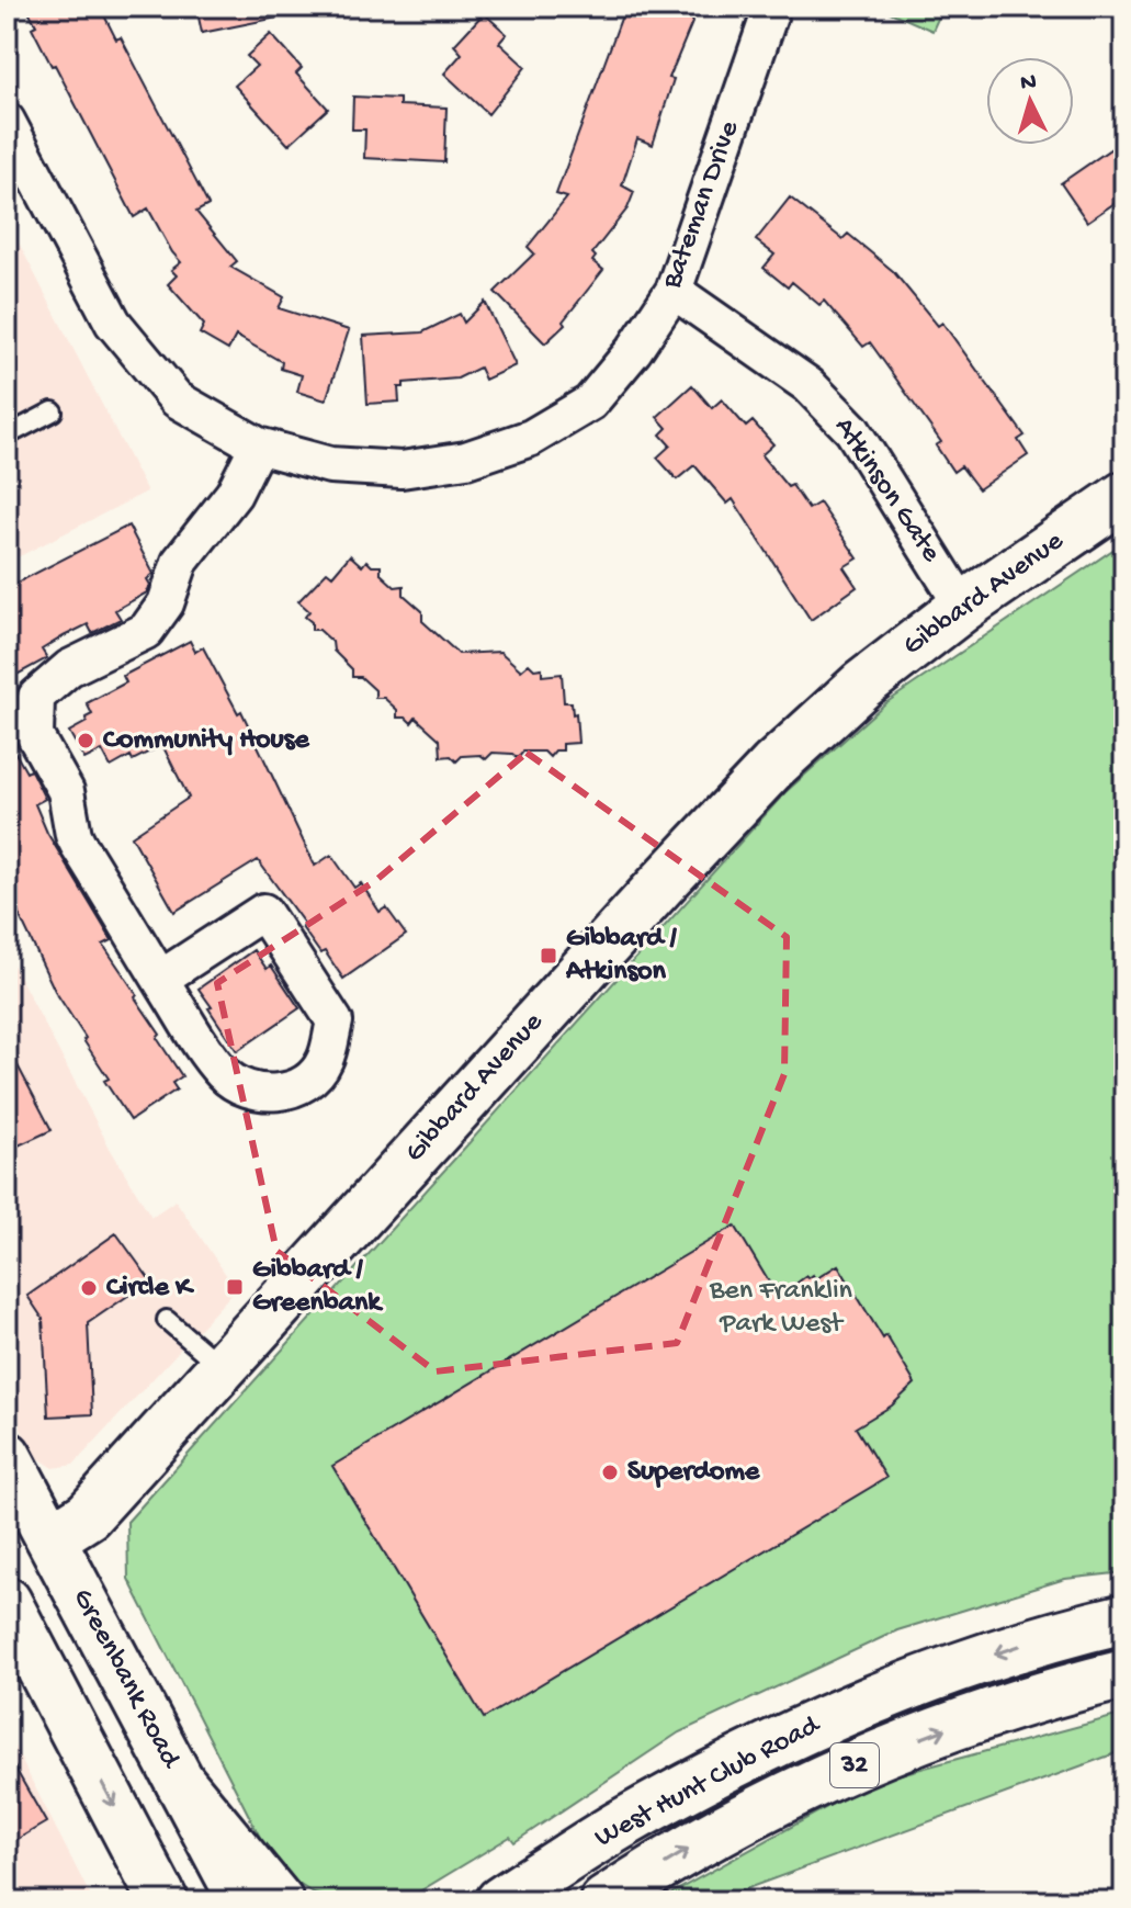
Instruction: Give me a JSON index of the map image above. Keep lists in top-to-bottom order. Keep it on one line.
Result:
{"streets":{"main road":["Gibbard Avenue","Greenbank Road","32","West Hunt Club Road"],"street":["Bateman Drive","Atkinson Gate"]},"crossings":[["Bateman Drive","Atkinson Gate"],["Atkinson Gate","Gibbard Avenue"],["Gibbard Avenue","Greenbank Road"]],"parks":["Ben Franklin Park West"],"places":{"other":["Community House","Circle K","Superdome"],"transit":["Gibbard / Atkinson","Gibbard / Greenbank"]},"north":"top"}
